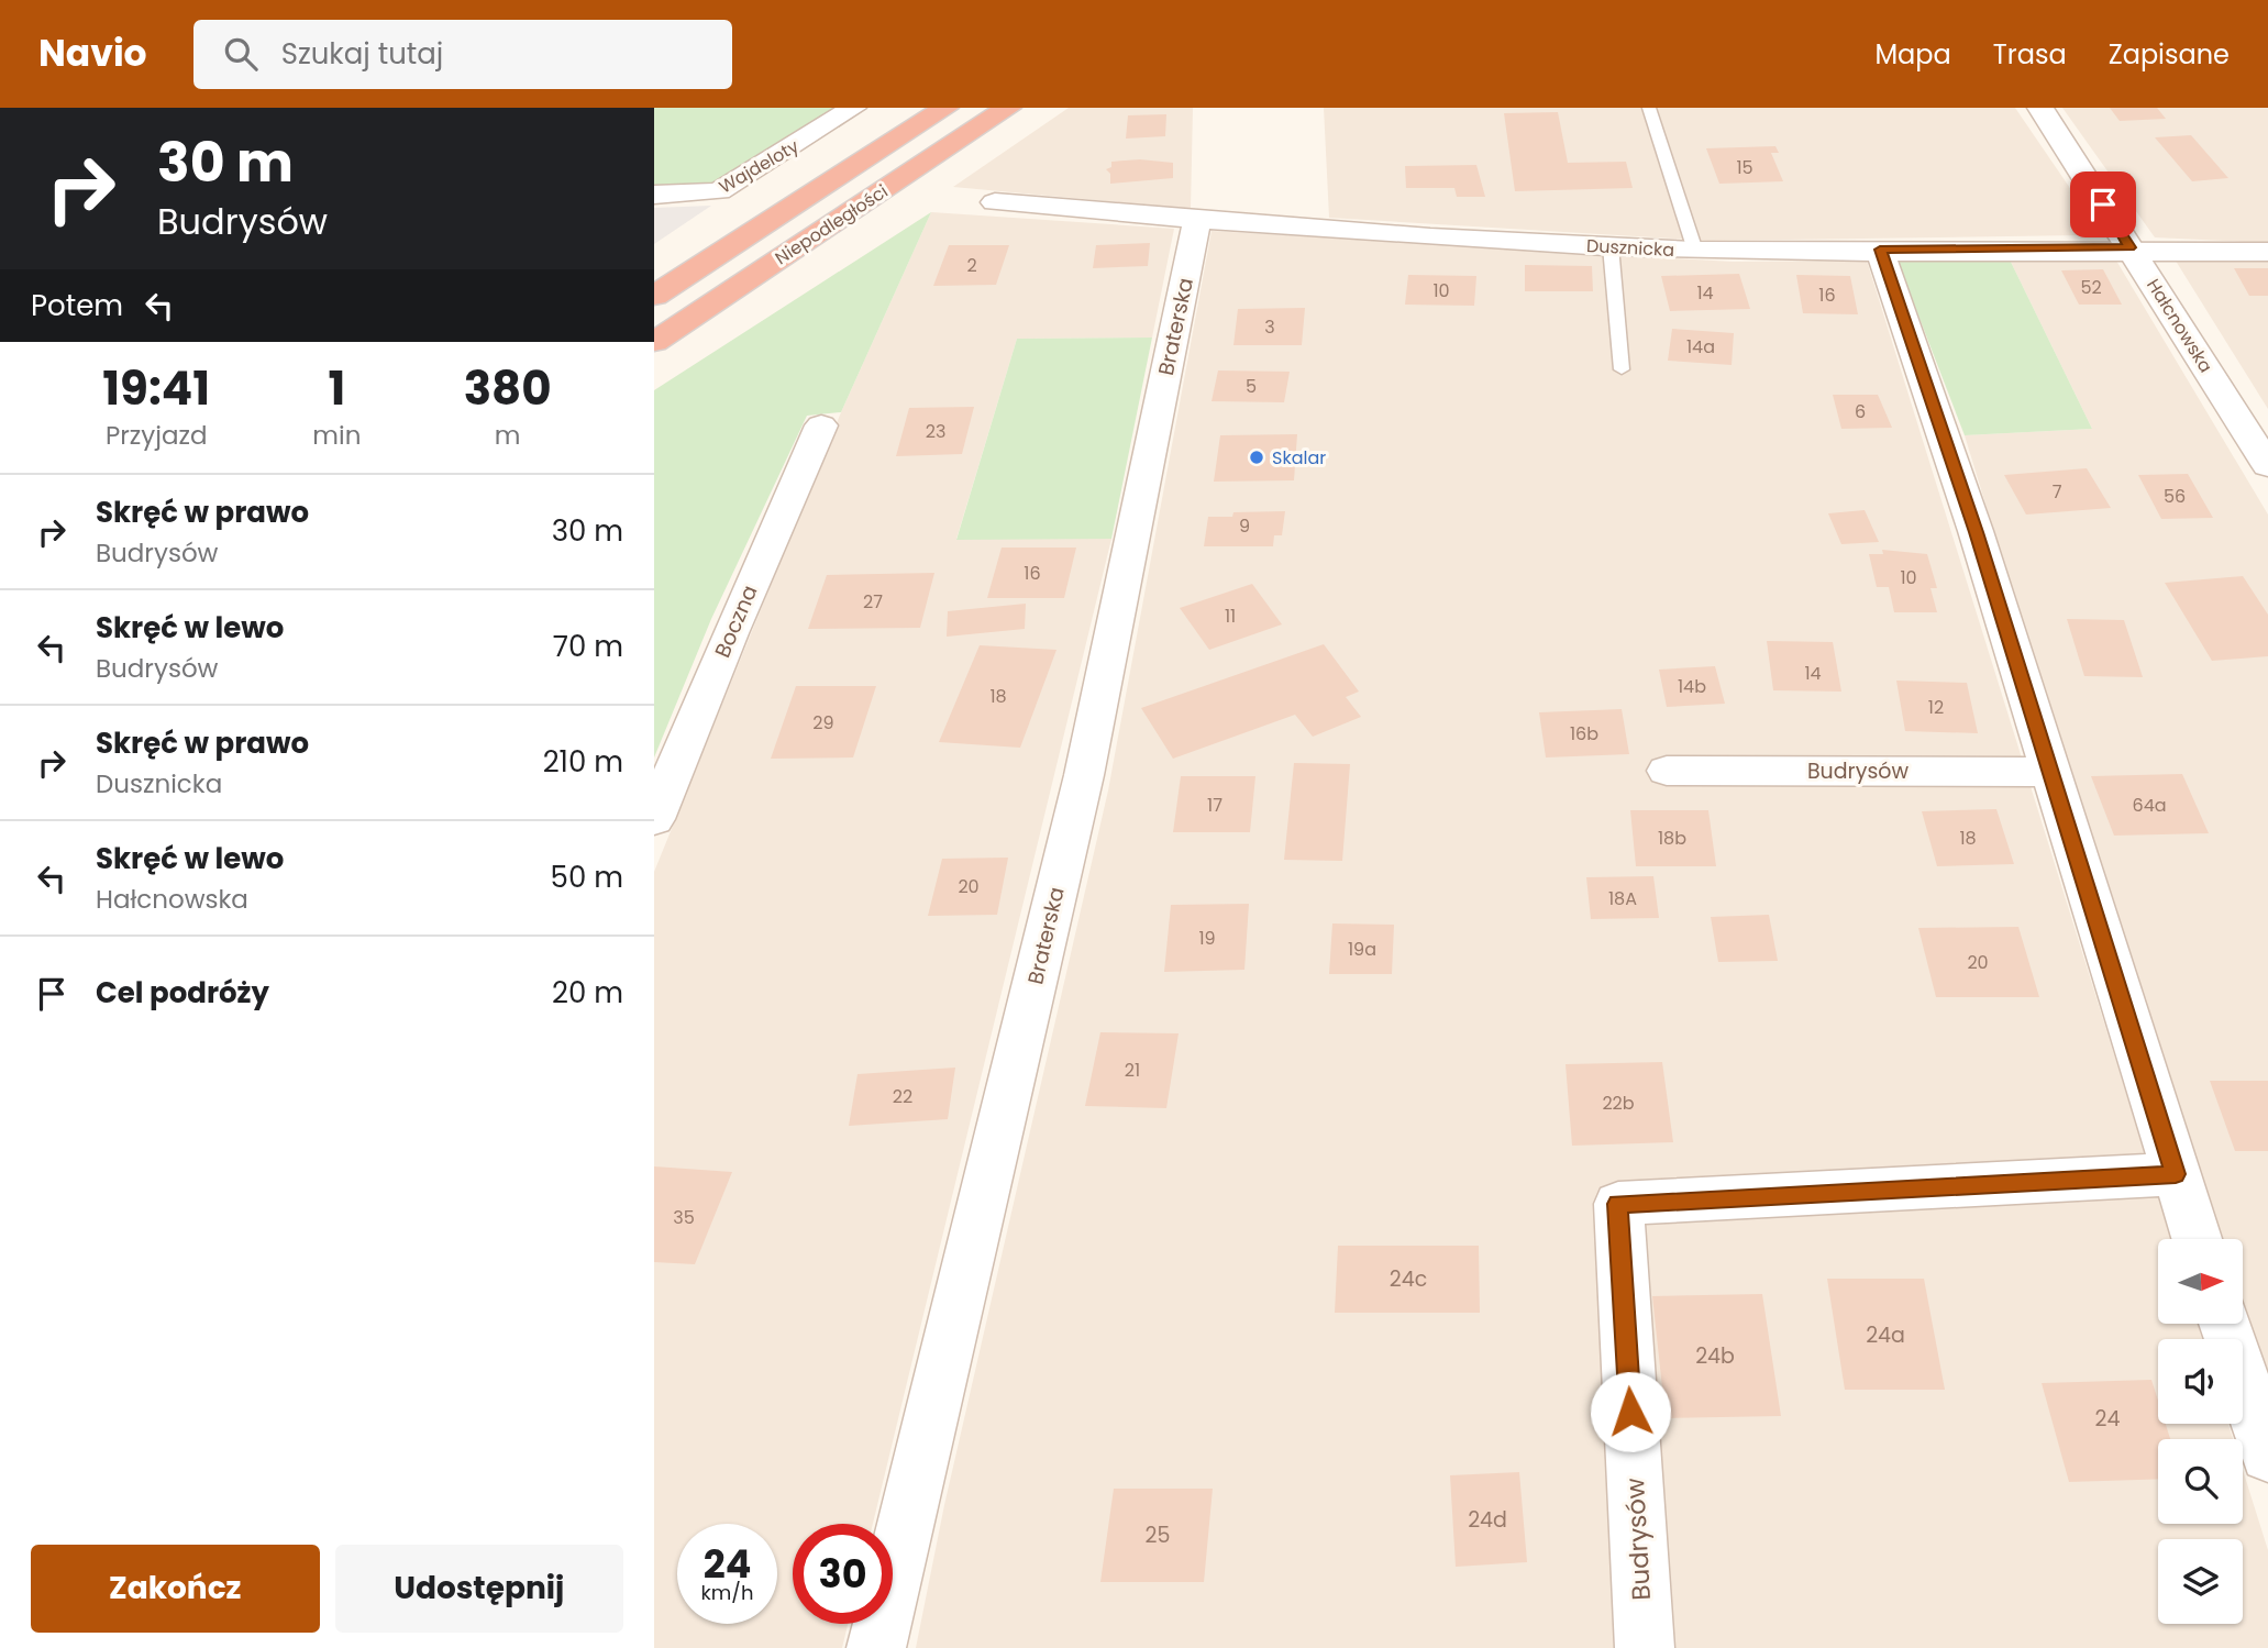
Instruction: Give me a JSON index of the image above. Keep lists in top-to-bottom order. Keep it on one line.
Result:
{"streets":{"highway":["Niepodległości"],"street":["Wajdeloty","Dusznicka","Hałcnowska","Braterska","Boczna","Budrysów"]},"crossings":[["Dusznicka","Hałcnowska"],["Dusznicka","Braterska"]],"places":["Skalar"],"house_numbers":["15","2","52","10","14","16","3","14a","5","6","23","7","56","9","16","10","27","11","14","14b","18","12","29","16b","17","64a","18b","18","20","18A","19","19a","20","21","22","22b","35","24c","24a","24b","24","24d","25"],"north":"right","page":{"header":"Navio","search":"Szukaj tutaj","nav":["Mapa","Trasa","Zapisane"],"turn":["30 m","Budrysów"],"then":"Potem","eta":["19:41","Przyjazd","1","min","380","m"],"list":[{"name":"Skręć w prawo","note":"Budrysów","value":"30 m"},{"name":"Skręć w lewo","note":"Budrysów","value":"70 m"},{"name":"Skręć w prawo","note":"Dusznicka","value":"210 m"},{"name":"Skręć w lewo","note":"Hałcnowska","value":"50 m"},{"name":"Cel podróży","value":"20 m"}],"speed":"24 km/h","limit":"30","buttons":["Zakończ","Udostępnij"]}}
